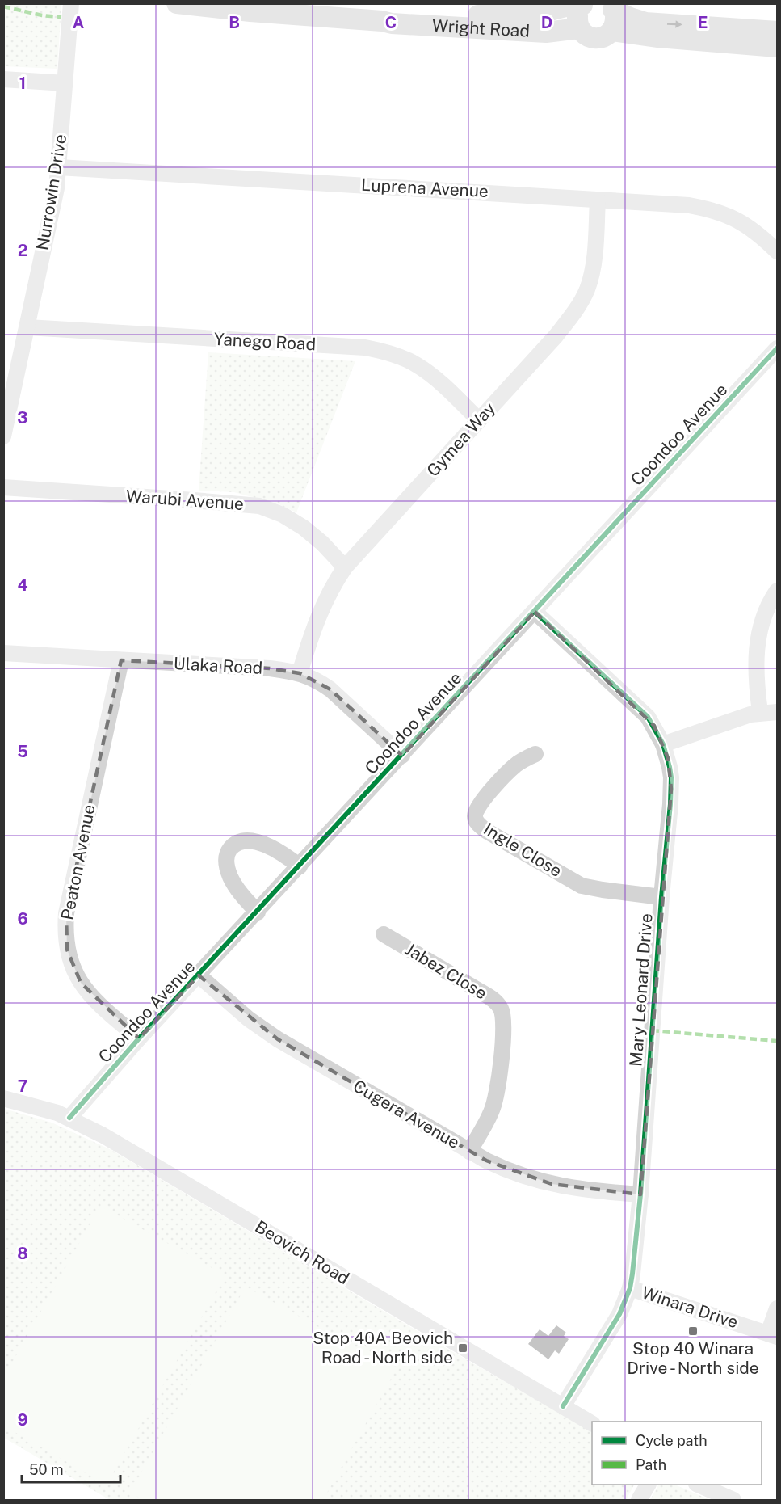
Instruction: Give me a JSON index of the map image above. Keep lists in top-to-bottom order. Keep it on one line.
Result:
{"streets":{"main road":["Wright Road"],"street":["Luprena Avenue","Nurrowin Drive","Yanego Road","Coondoo Avenue","Gymea Way","Warubi Avenue","Ulaka Road","Ingle Close","Peaton Avenue","Jabez Close","Mary Leonard Drive","Cugera Avenue","Beovich Road","Winara Drive"]},"crossings":[["Luprena Avenue","Nurrowin Drive"],["Luprena Avenue","Gymea Way"],["Nurrowin Drive","Yanego Road"],["Yanego Road","Gymea Way"],["Coondoo Avenue","Ulaka Road"],["Coondoo Avenue","Peaton Avenue"],["Coondoo Avenue","Mary Leonard Drive"],["Coondoo Avenue","Cugera Avenue"],["Coondoo Avenue","Beovich Road"],["Gymea Way","Warubi Avenue"],["Gymea Way","Ulaka Road"],["Ulaka Road","Peaton Avenue"],["Ingle Close","Mary Leonard Drive"],["Jabez Close","Cugera Avenue"],["Mary Leonard Drive","Cugera Avenue"],["Mary Leonard Drive","Beovich Road"],["Mary Leonard Drive","Winara Drive"]],"places":{"transit":["Stop 40 Winara Drive - North side","Stop 40A Beovich Road - North side"]},"legend":["Cycle path","Path"],"scale_bar":"50 m","grid":{"columns":["A","B","C","D","E"],"rows":["1","2","3","4","5","6","7","8","9"]}}
